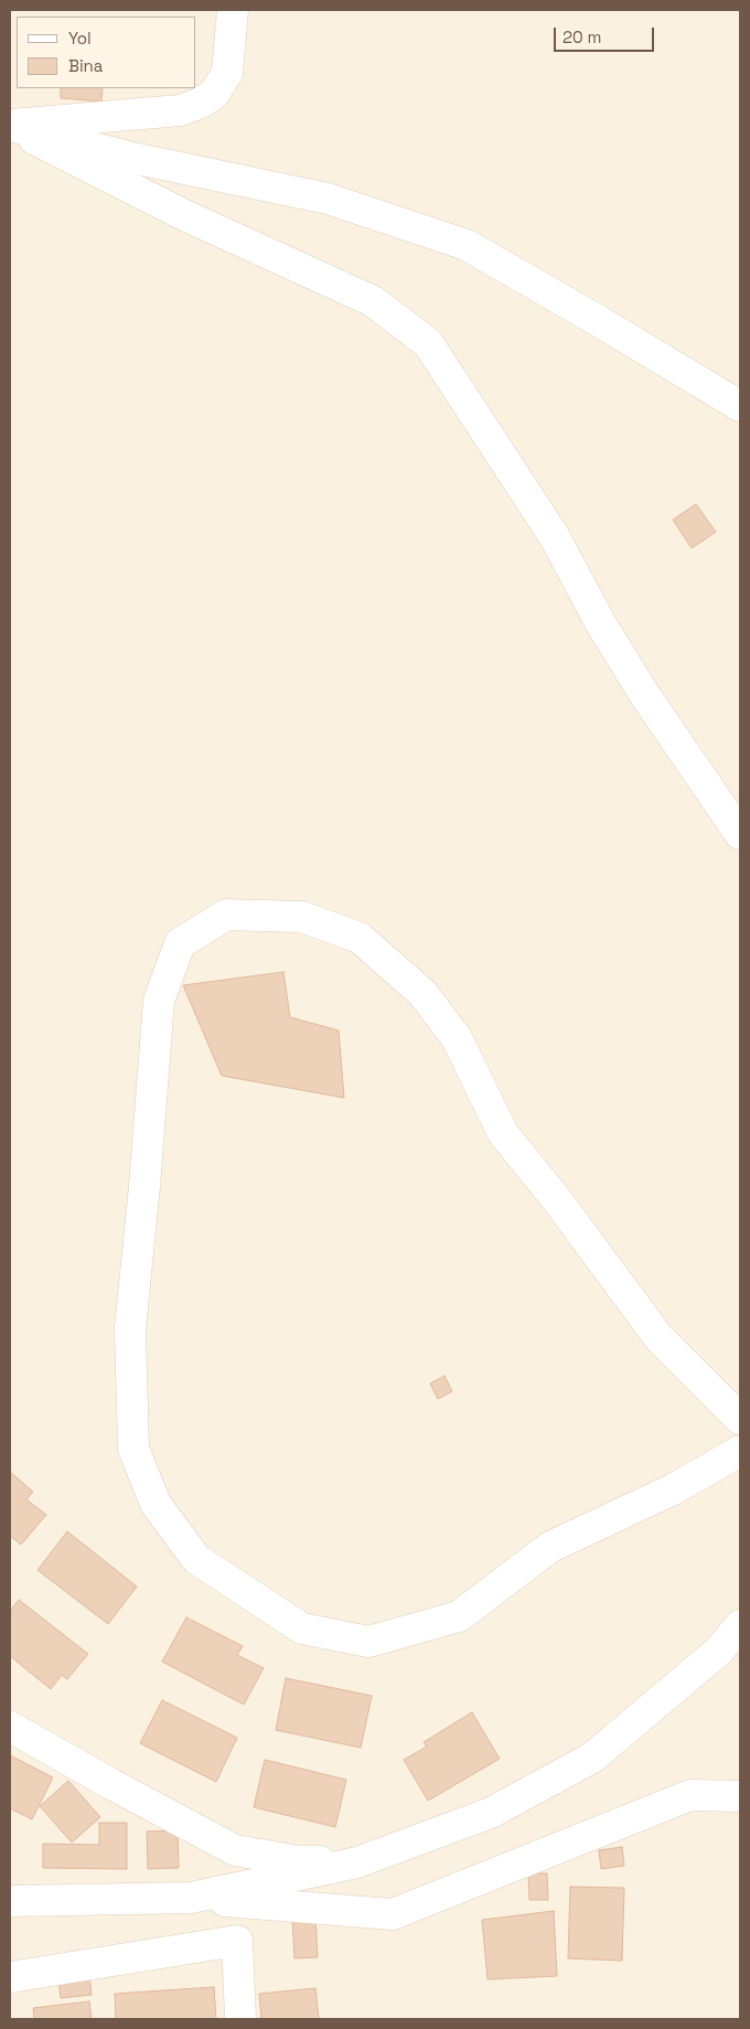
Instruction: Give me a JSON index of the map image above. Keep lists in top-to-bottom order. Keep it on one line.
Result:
{"legend":["Yol","Bina"],"scale_bar":"20 m"}
